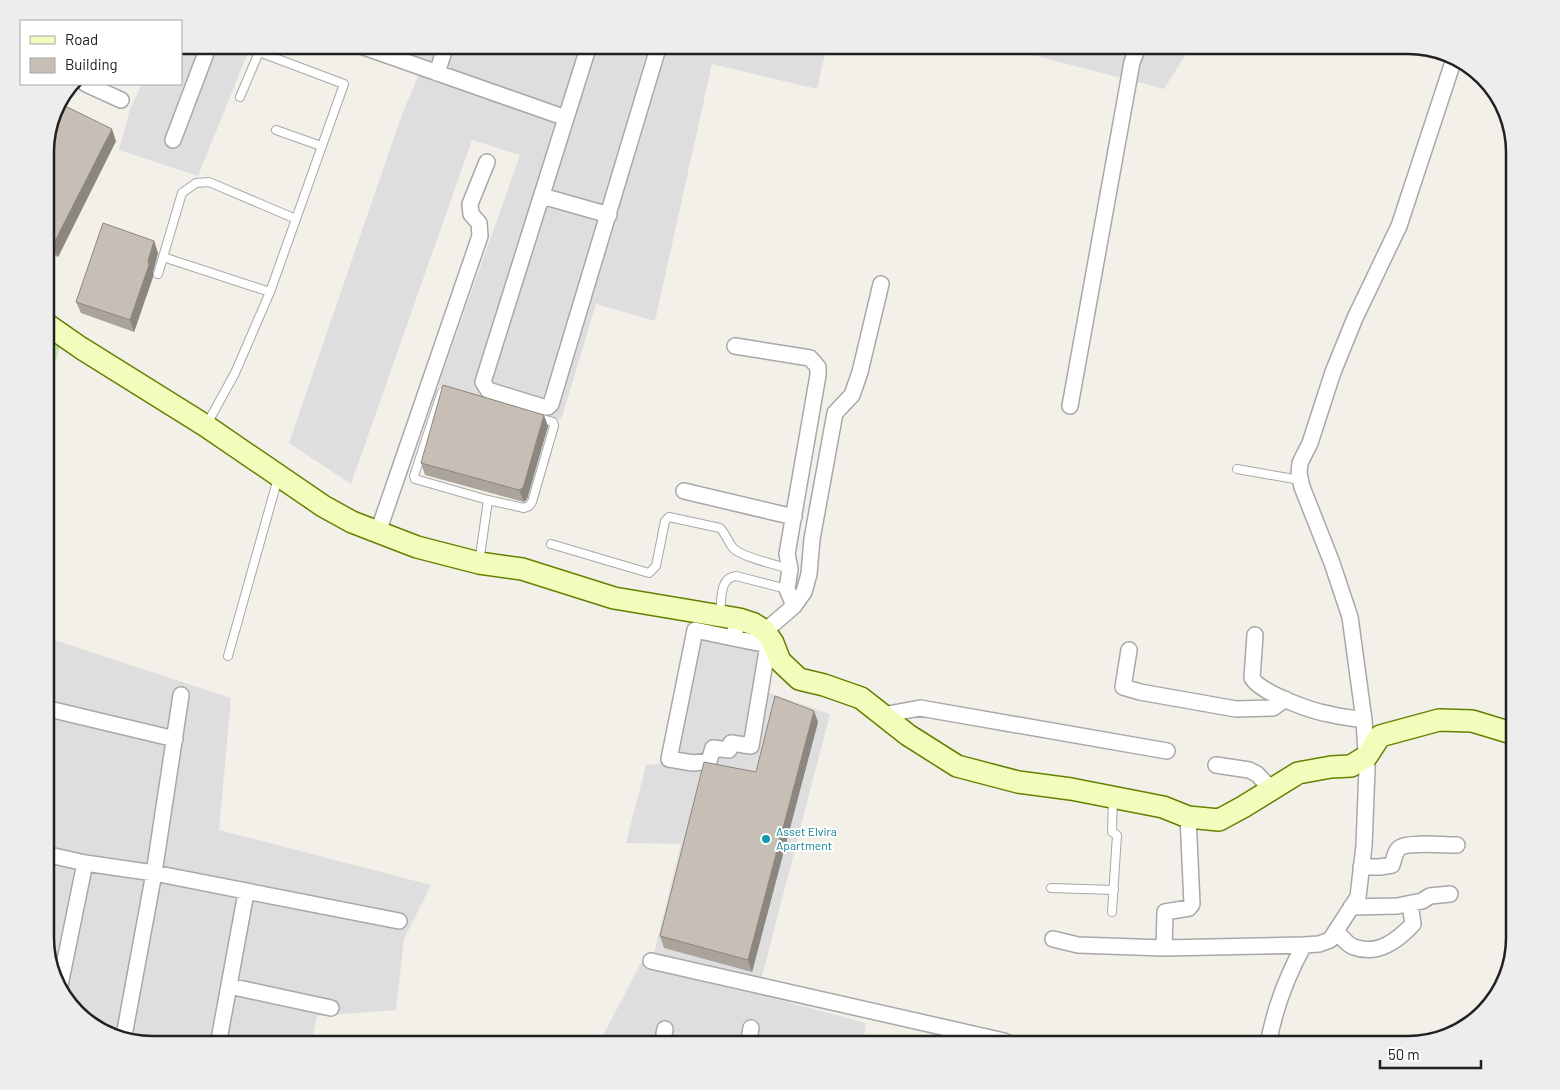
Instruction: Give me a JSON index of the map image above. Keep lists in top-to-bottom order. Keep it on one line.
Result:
{"places":["Asset Elvira Apartment"],"legend":["Road","Building"],"scale_bar":"50 m"}
